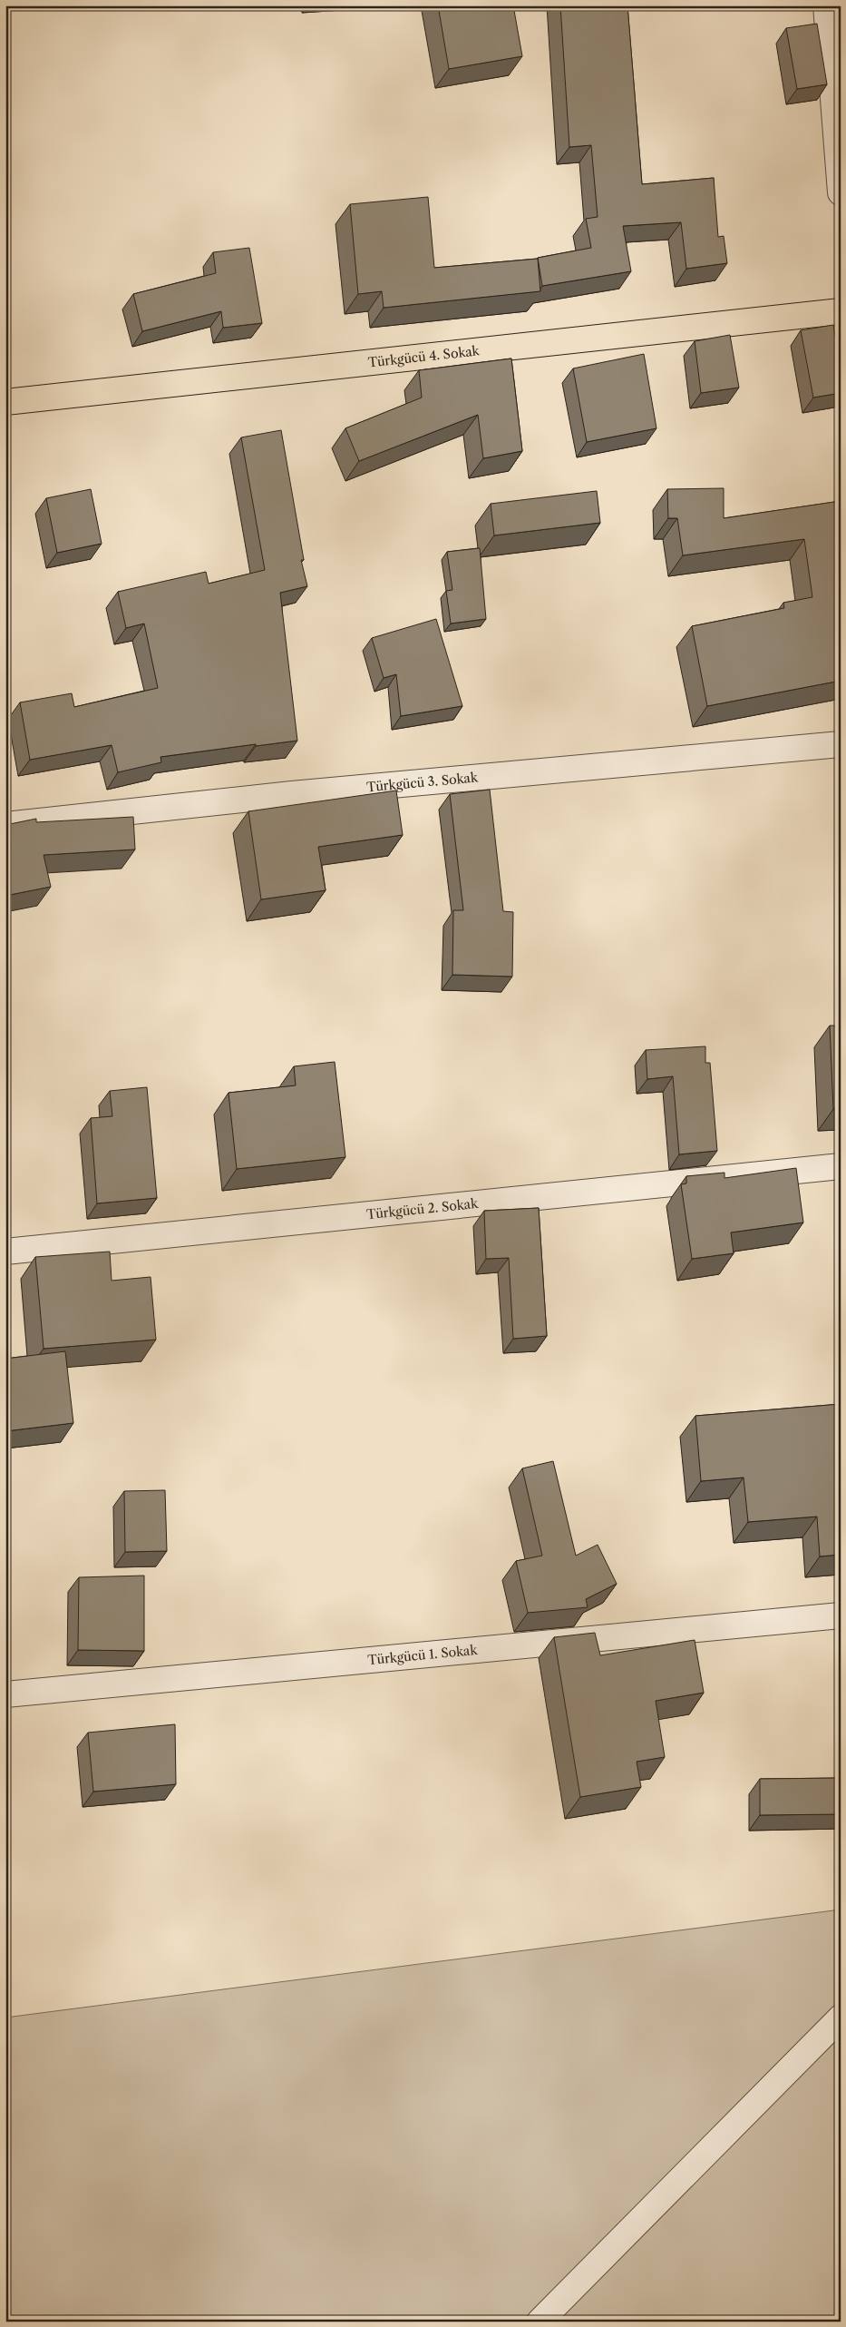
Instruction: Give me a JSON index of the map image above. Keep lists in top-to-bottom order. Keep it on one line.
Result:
{"streets":{"main road":["Türkgücü 4. Sokak"],"street":["Türkgücü 3. Sokak","Türkgücü 2. Sokak","Türkgücü 1. Sokak"]}}
